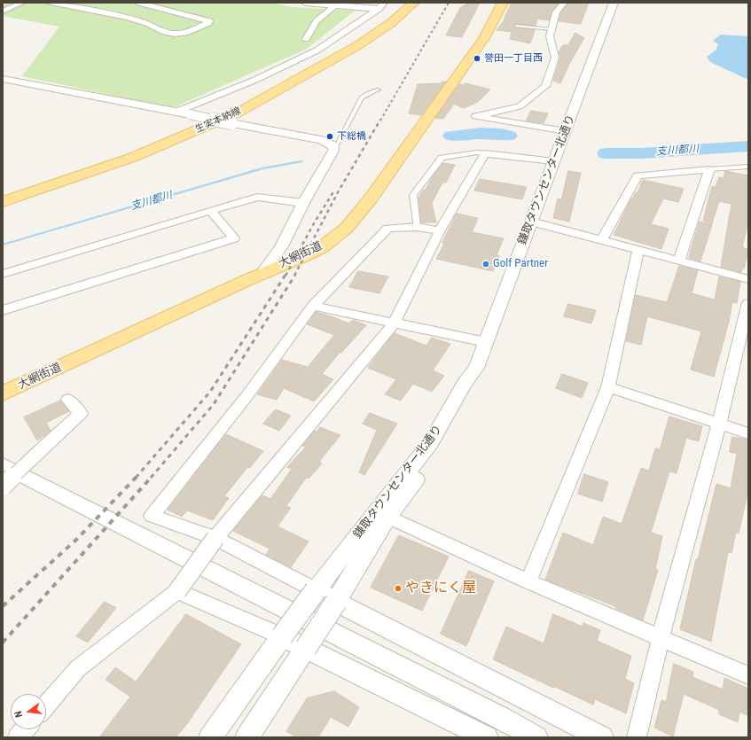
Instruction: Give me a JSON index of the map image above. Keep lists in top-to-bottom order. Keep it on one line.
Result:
{"streets":{"main road":["生実本納線","大網街道"],"street":["鎌取タウンセンター北通り"]},"water":["支川都川"],"places":["誉田一丁目西","下総橋","Golf Partner","やきにく屋"],"north":"left"}
